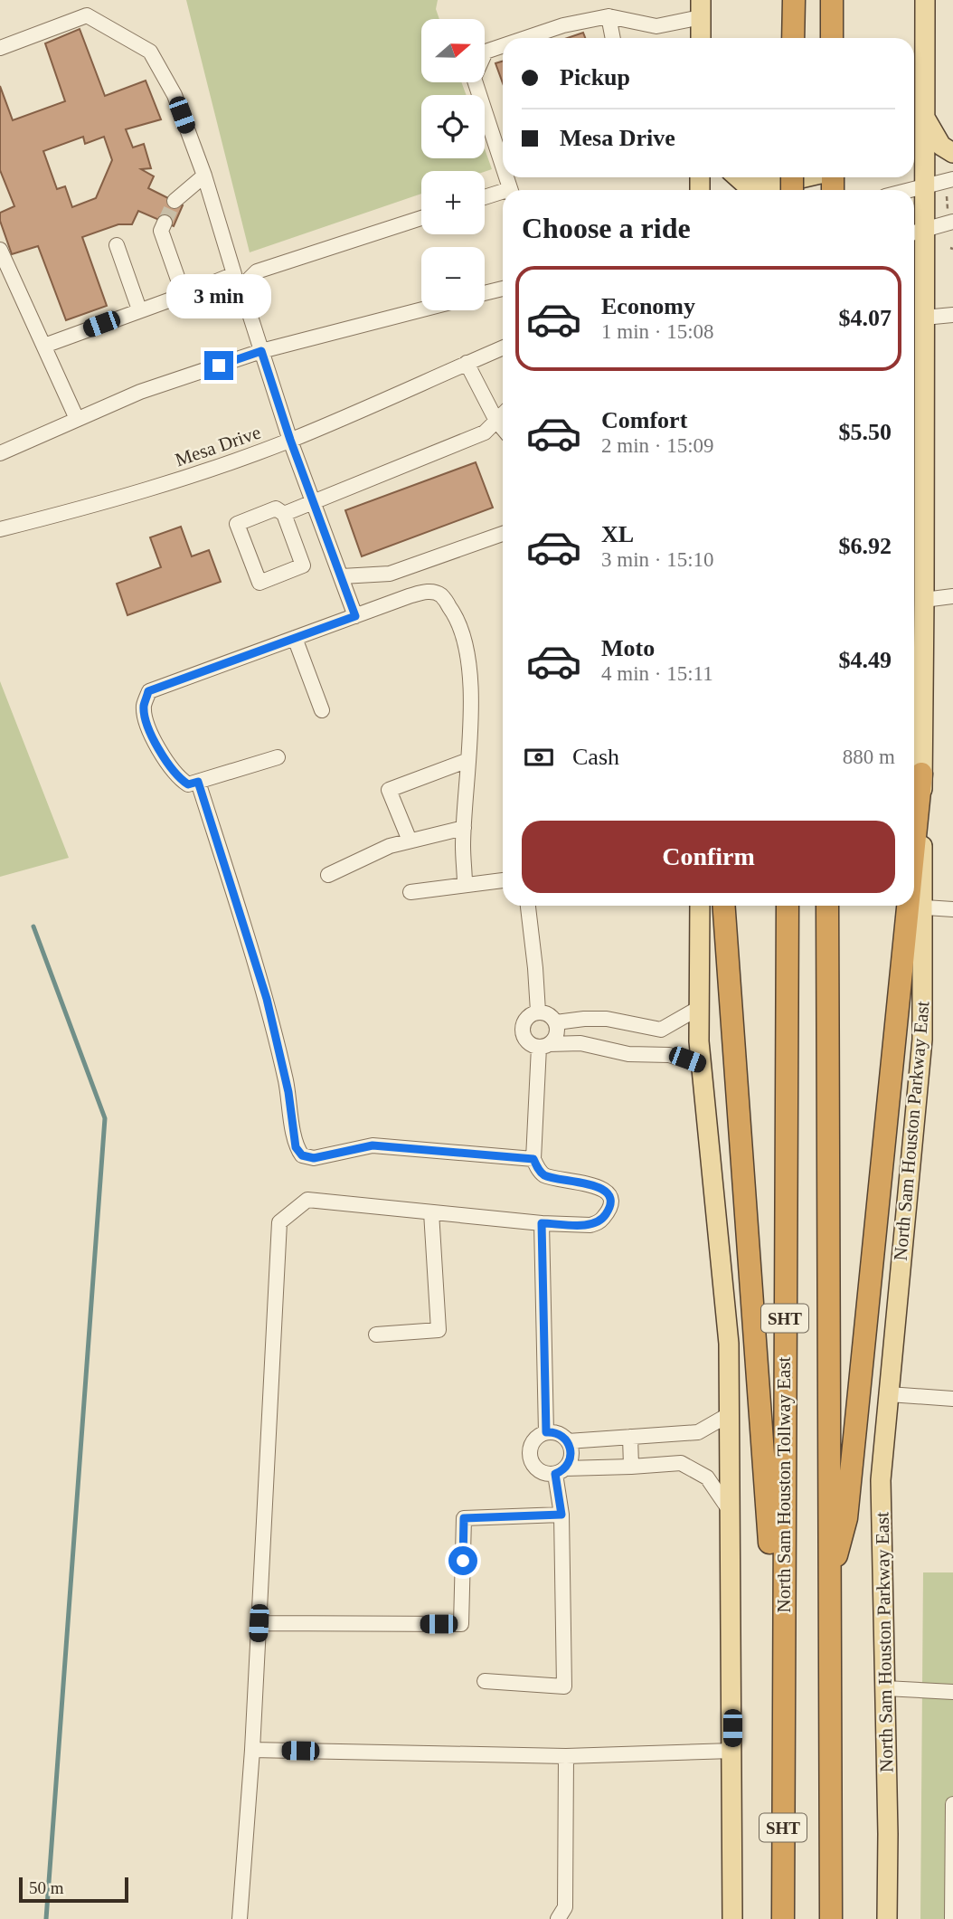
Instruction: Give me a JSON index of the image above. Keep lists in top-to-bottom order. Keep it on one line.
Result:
{"streets":{"highway":["SHT","North Sam Houston Tollway East"],"main road":["North Sam Houston Parkway East"],"street":["Mesa Drive"]},"scale_bar":"50 m","north":"right","page":{"map_buttons":["+","−"],"banner":["Pickup","Mesa Drive"],"heading":"Choose a ride","list":[{"name":"Economy","note":"1 min · 15:08","value":"$4.07"},{"name":"Comfort","note":"2 min · 15:09","value":"$5.50"},{"name":"XL","note":"3 min · 15:10","value":"$6.92"},{"name":"Moto","note":"4 min · 15:11","value":"$4.49"}],"bubble":"3 min","pay":["Cash","880 m"],"buttons":"Confirm","scale":"50 m"}}
